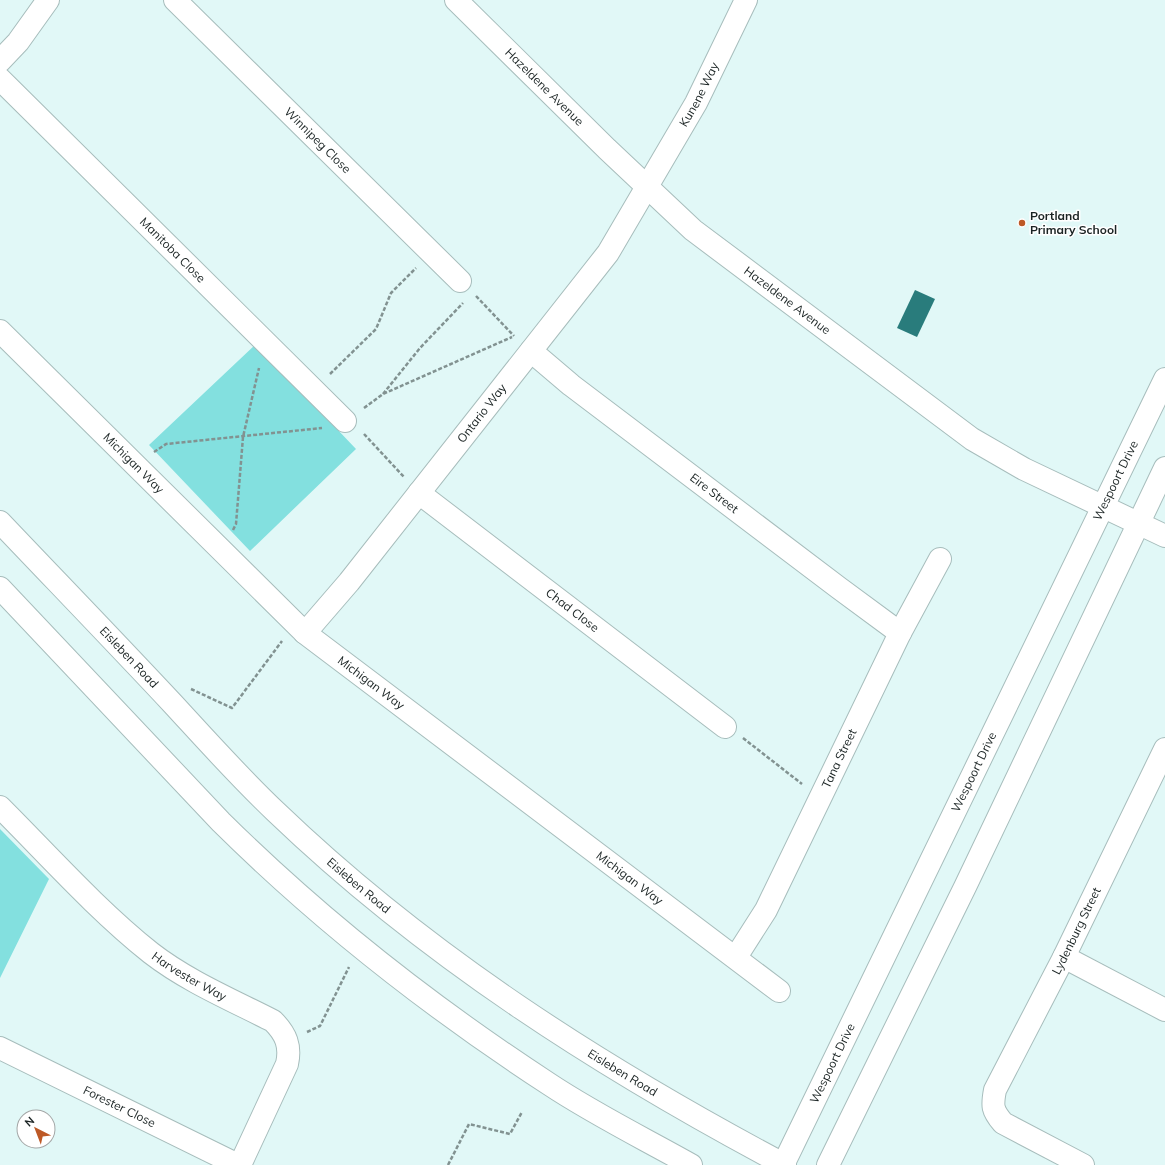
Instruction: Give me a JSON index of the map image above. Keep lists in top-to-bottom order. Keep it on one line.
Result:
{"streets":{"street":["Hazeldene Avenue","Kunene Way","Winnipeg Close","Manitoba Close","Ontario Way","Michigan Way","Wespoort Drive","Eire Street","Chad Close","Eisleben Road","Tana Street","Lydenburg Street","Harvester Way","Forester Close"]},"crossings":[["Hazeldene Avenue","Kunene Way"],["Hazeldene Avenue","Ontario Way"],["Hazeldene Avenue","Wespoort Drive"],["Kunene Way","Ontario Way"],["Ontario Way","Michigan Way"],["Ontario Way","Eire Street"],["Ontario Way","Chad Close"],["Michigan Way","Tana Street"],["Wespoort Drive","Eisleben Road"],["Eire Street","Tana Street"]],"places":["Portland Primary School"],"north":"top left"}
